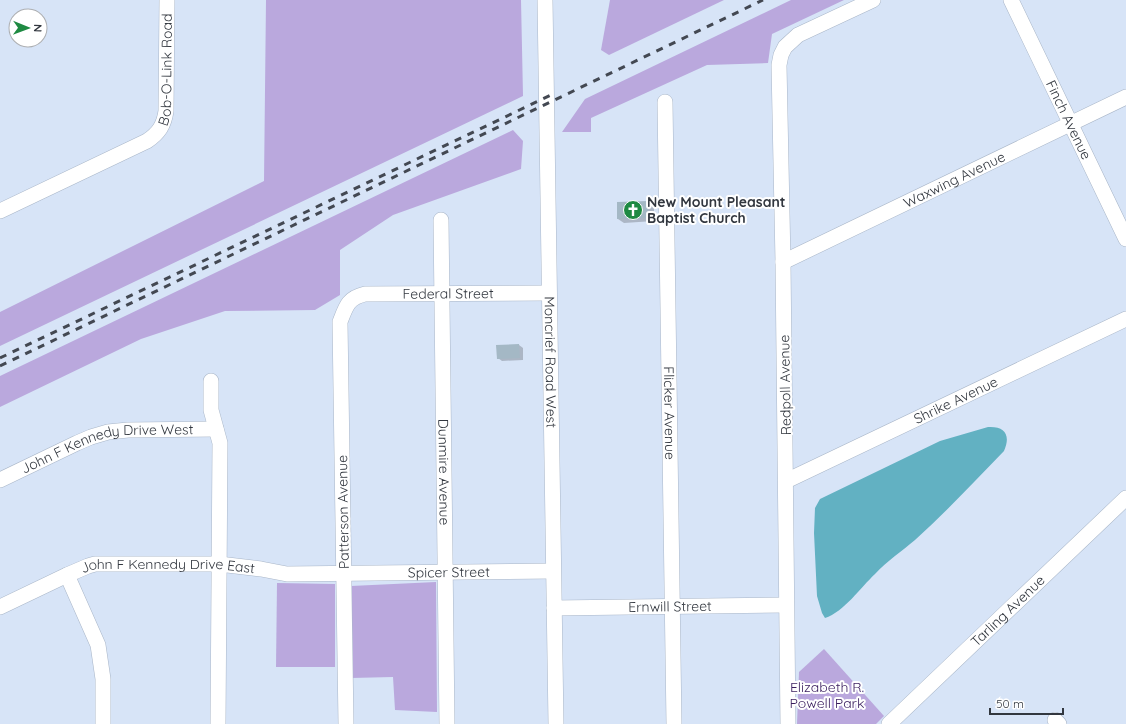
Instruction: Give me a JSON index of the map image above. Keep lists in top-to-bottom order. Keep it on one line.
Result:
{"streets":{"street":["Bob-O-Link Road","Finch Avenue","Waxwing Avenue","Federal Street","Moncrief Road West","Redpoll Avenue","Shrike Avenue","Flicker Avenue","John F Kennedy Drive West","Dunmire Avenue","Patterson Avenue","John F Kennedy Drive East","Spicer Street","Ernwill Street","Tarling Avenue"]},"crossings":[["Finch Avenue","Waxwing Avenue"],["Waxwing Avenue","Redpoll Avenue"],["Federal Street","Moncrief Road West"],["Federal Street","Dunmire Avenue"],["Federal Street","Patterson Avenue"],["Moncrief Road West","Spicer Street"],["Moncrief Road West","Ernwill Street"],["Redpoll Avenue","Shrike Avenue"],["Redpoll Avenue","Ernwill Street"],["Flicker Avenue","Ernwill Street"],["Dunmire Avenue","Spicer Street"],["Patterson Avenue","John F Kennedy Drive East"],["Patterson Avenue","Spicer Street"],["John F Kennedy Drive East","Spicer Street"]],"parks":["Elizabeth R. Powell Park"],"places":{"church":["New Mount Pleasant Baptist Church"]},"scale_bar":"50 m","north":"right"}
